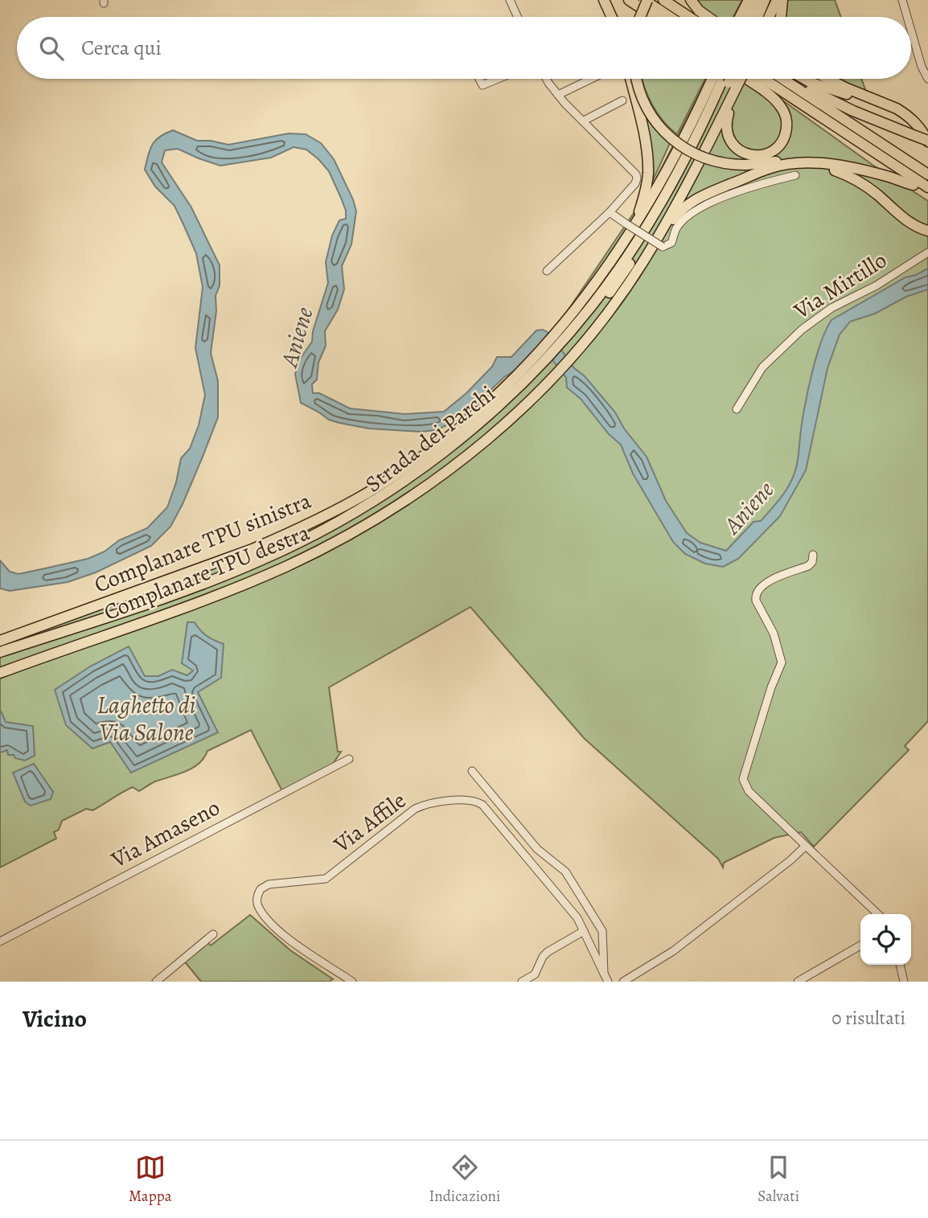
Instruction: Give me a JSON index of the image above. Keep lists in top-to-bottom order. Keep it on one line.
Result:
{"streets":{"highway":["Strada dei Parchi","Complanare TPU sinistra","Complanare TPU destra"],"street":["Via Mirtillo","Via Affile","Via Amaseno"]},"crossings":[["Strada dei Parchi","Complanare TPU sinistra"],["Strada dei Parchi","Complanare TPU destra"],["Complanare TPU sinistra","Complanare TPU destra"]],"water":["Aniene","Laghetto di Via Salone"],"page":{"search":"Cerca qui","heading":["Vicino","0 risultati"],"nav":["Mappa","Indicazioni","Salvati"]}}
